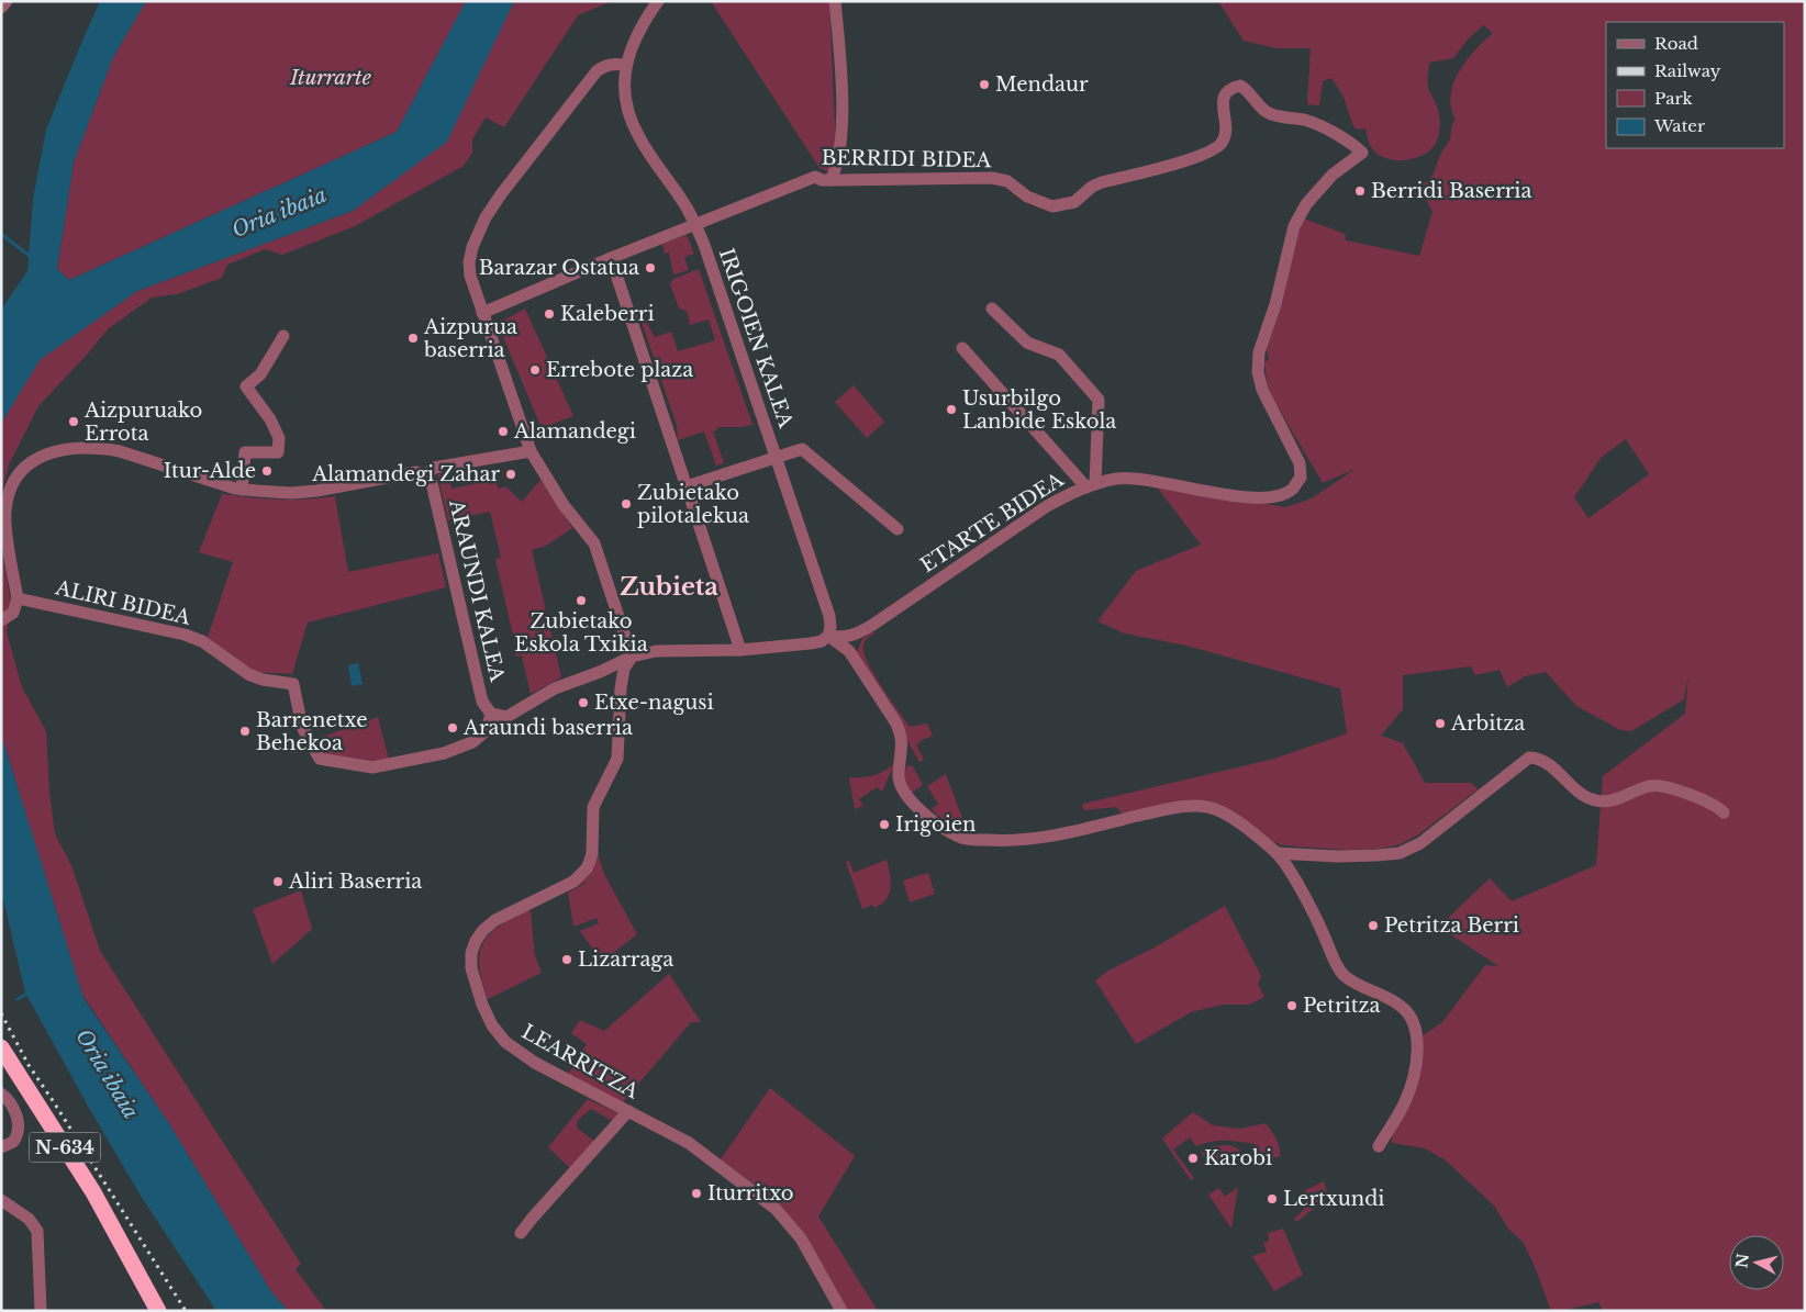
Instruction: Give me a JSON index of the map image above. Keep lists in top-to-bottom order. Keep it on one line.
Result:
{"streets":{"highway":["N-634"],"street":["BERRIDI BIDEA","IRIGOIEN KALEA","ETARTE BIDEA","ARAUNDI KALEA","ALIRI BIDEA","LEARRITZA"]},"crossings":[["BERRIDI BIDEA","IRIGOIEN KALEA"],["BERRIDI BIDEA","ETARTE BIDEA"],["IRIGOIEN KALEA","ETARTE BIDEA"],["ETARTE BIDEA","ARAUNDI KALEA"],["ETARTE BIDEA","ALIRI BIDEA"],["ETARTE BIDEA","LEARRITZA"],["ARAUNDI KALEA","ALIRI BIDEA"]],"districts":["Zubieta"],"water":["Oria ibaia"],"parks":["Iturrarte"],"places":["Mendaur","Berridi Baserria","Barazar Ostatua","Kaleberri","Aizpurua baserria","Errebote plaza","Usurbilgo Lanbide Eskola","Aizpuruako Errota","Alamandegi","Itur-Alde","Alamandegi Zahar","Zubietako pilotalekua","Zubietako Eskola Txikia","Etxe-nagusi","Arbitza","Araundi baserria","Barrenetxe Behekoa","Irigoien","Aliri Baserria","Petritza Berri","Lizarraga","Petritza","Karobi","Iturritxo","Lertxundi"],"legend":["Road","Railway","Park","Water"],"north":"left"}
